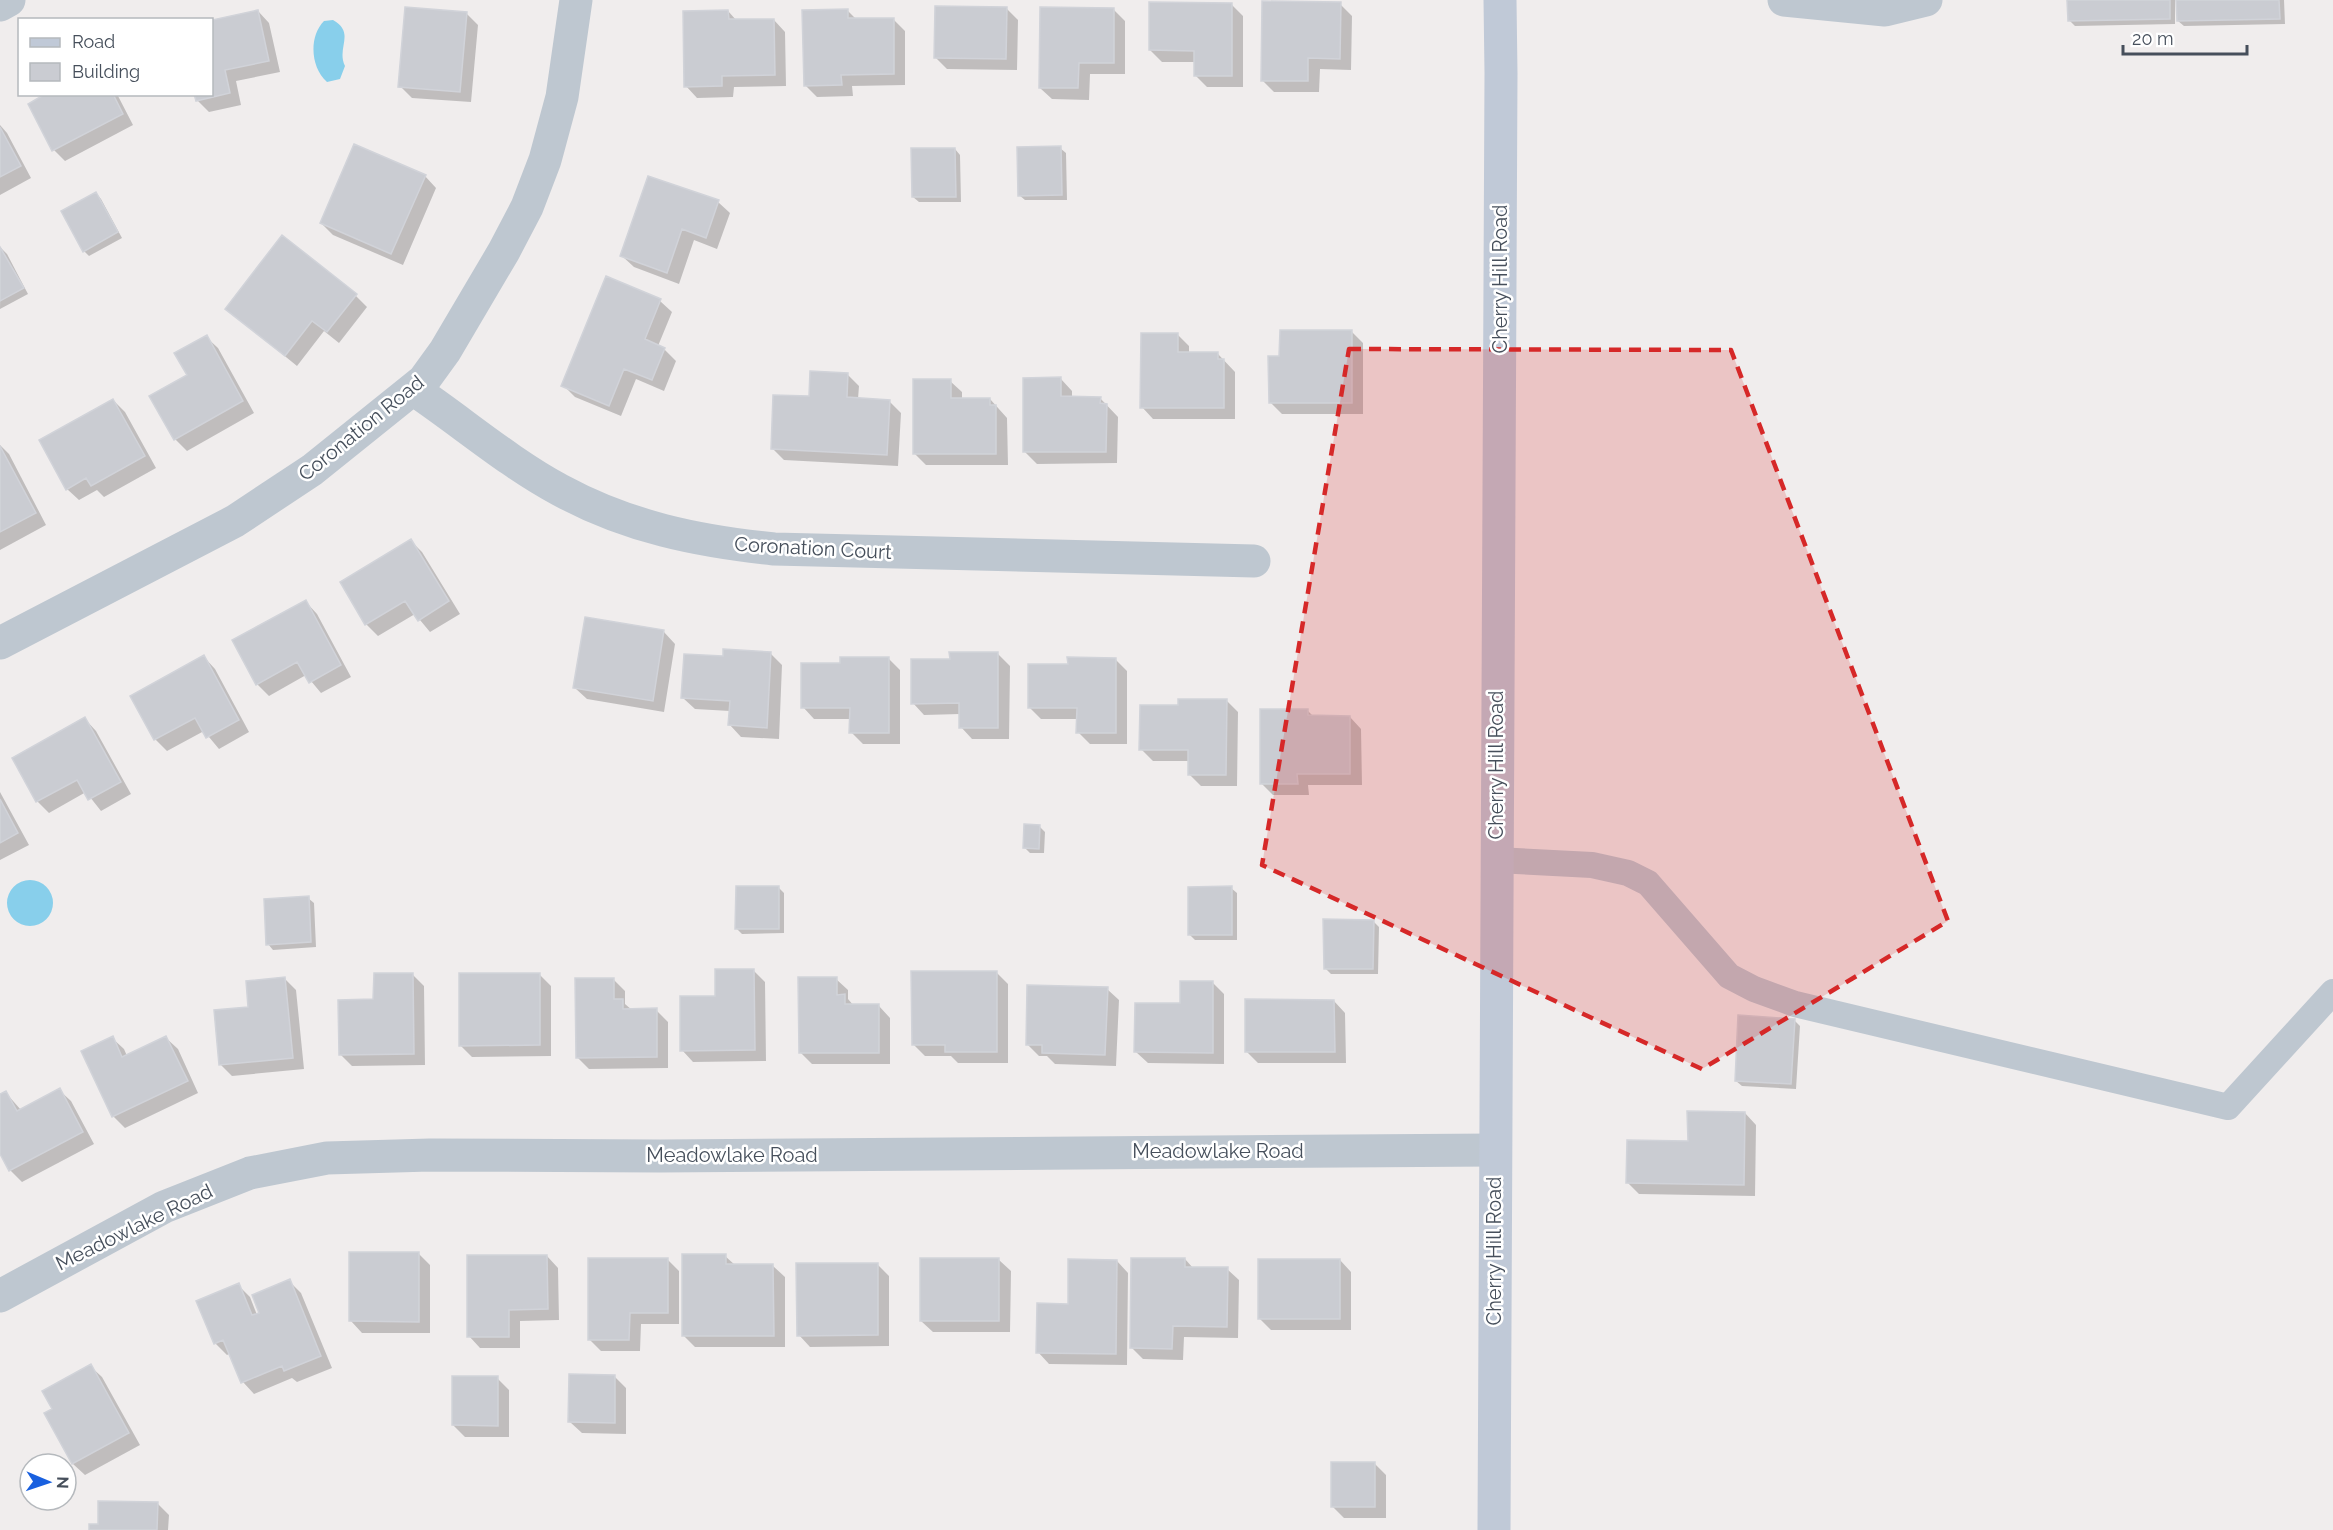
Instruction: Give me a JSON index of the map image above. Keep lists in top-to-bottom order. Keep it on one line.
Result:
{"streets":{"main road":["Cherry Hill Road"],"street":["Coronation Road","Coronation Court","Meadowlake Road"]},"crossings":[["Cherry Hill Road","Meadowlake Road"],["Coronation Road","Coronation Court"]],"legend":["Road","Building"],"scale_bar":"20 m","north":"right"}
